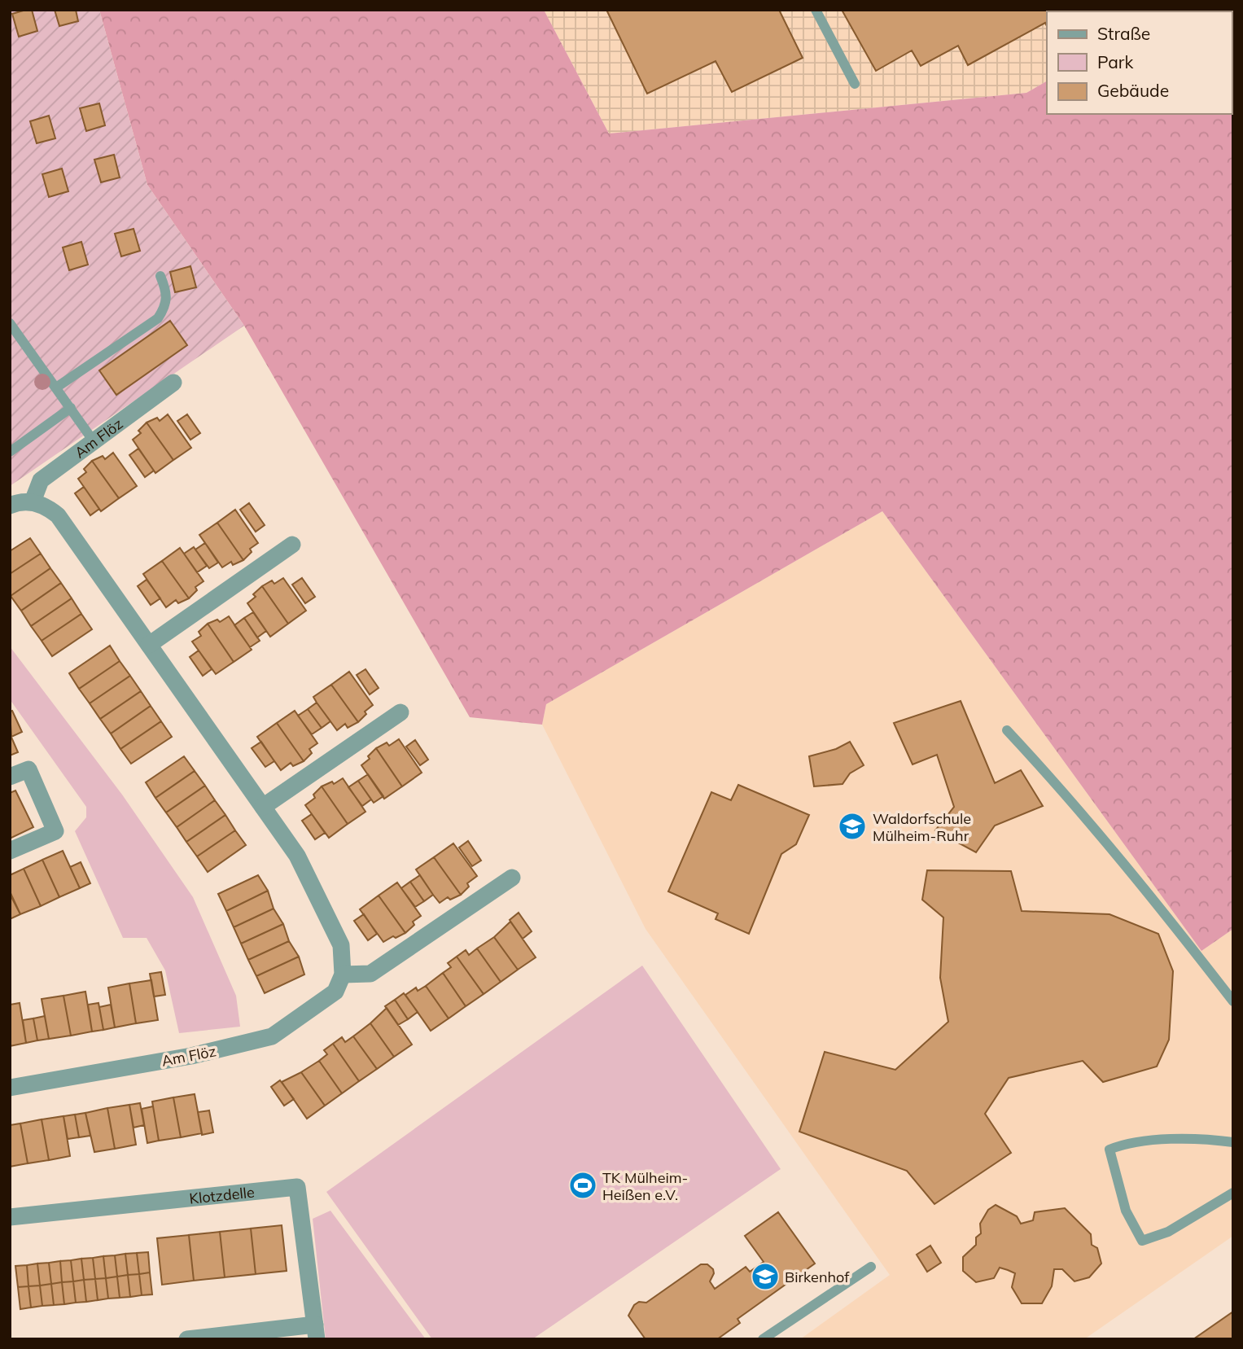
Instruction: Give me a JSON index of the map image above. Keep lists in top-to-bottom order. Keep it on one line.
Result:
{"streets":{"street":["Am Flöz","Klotzdelle"]},"places":{"school or university":["Waldorfschule Mülheim-Ruhr","Birkenhof"],"sports":["TK Mülheim- Heißen e.V."]},"legend":["Straße","Park","Gebäude"]}
